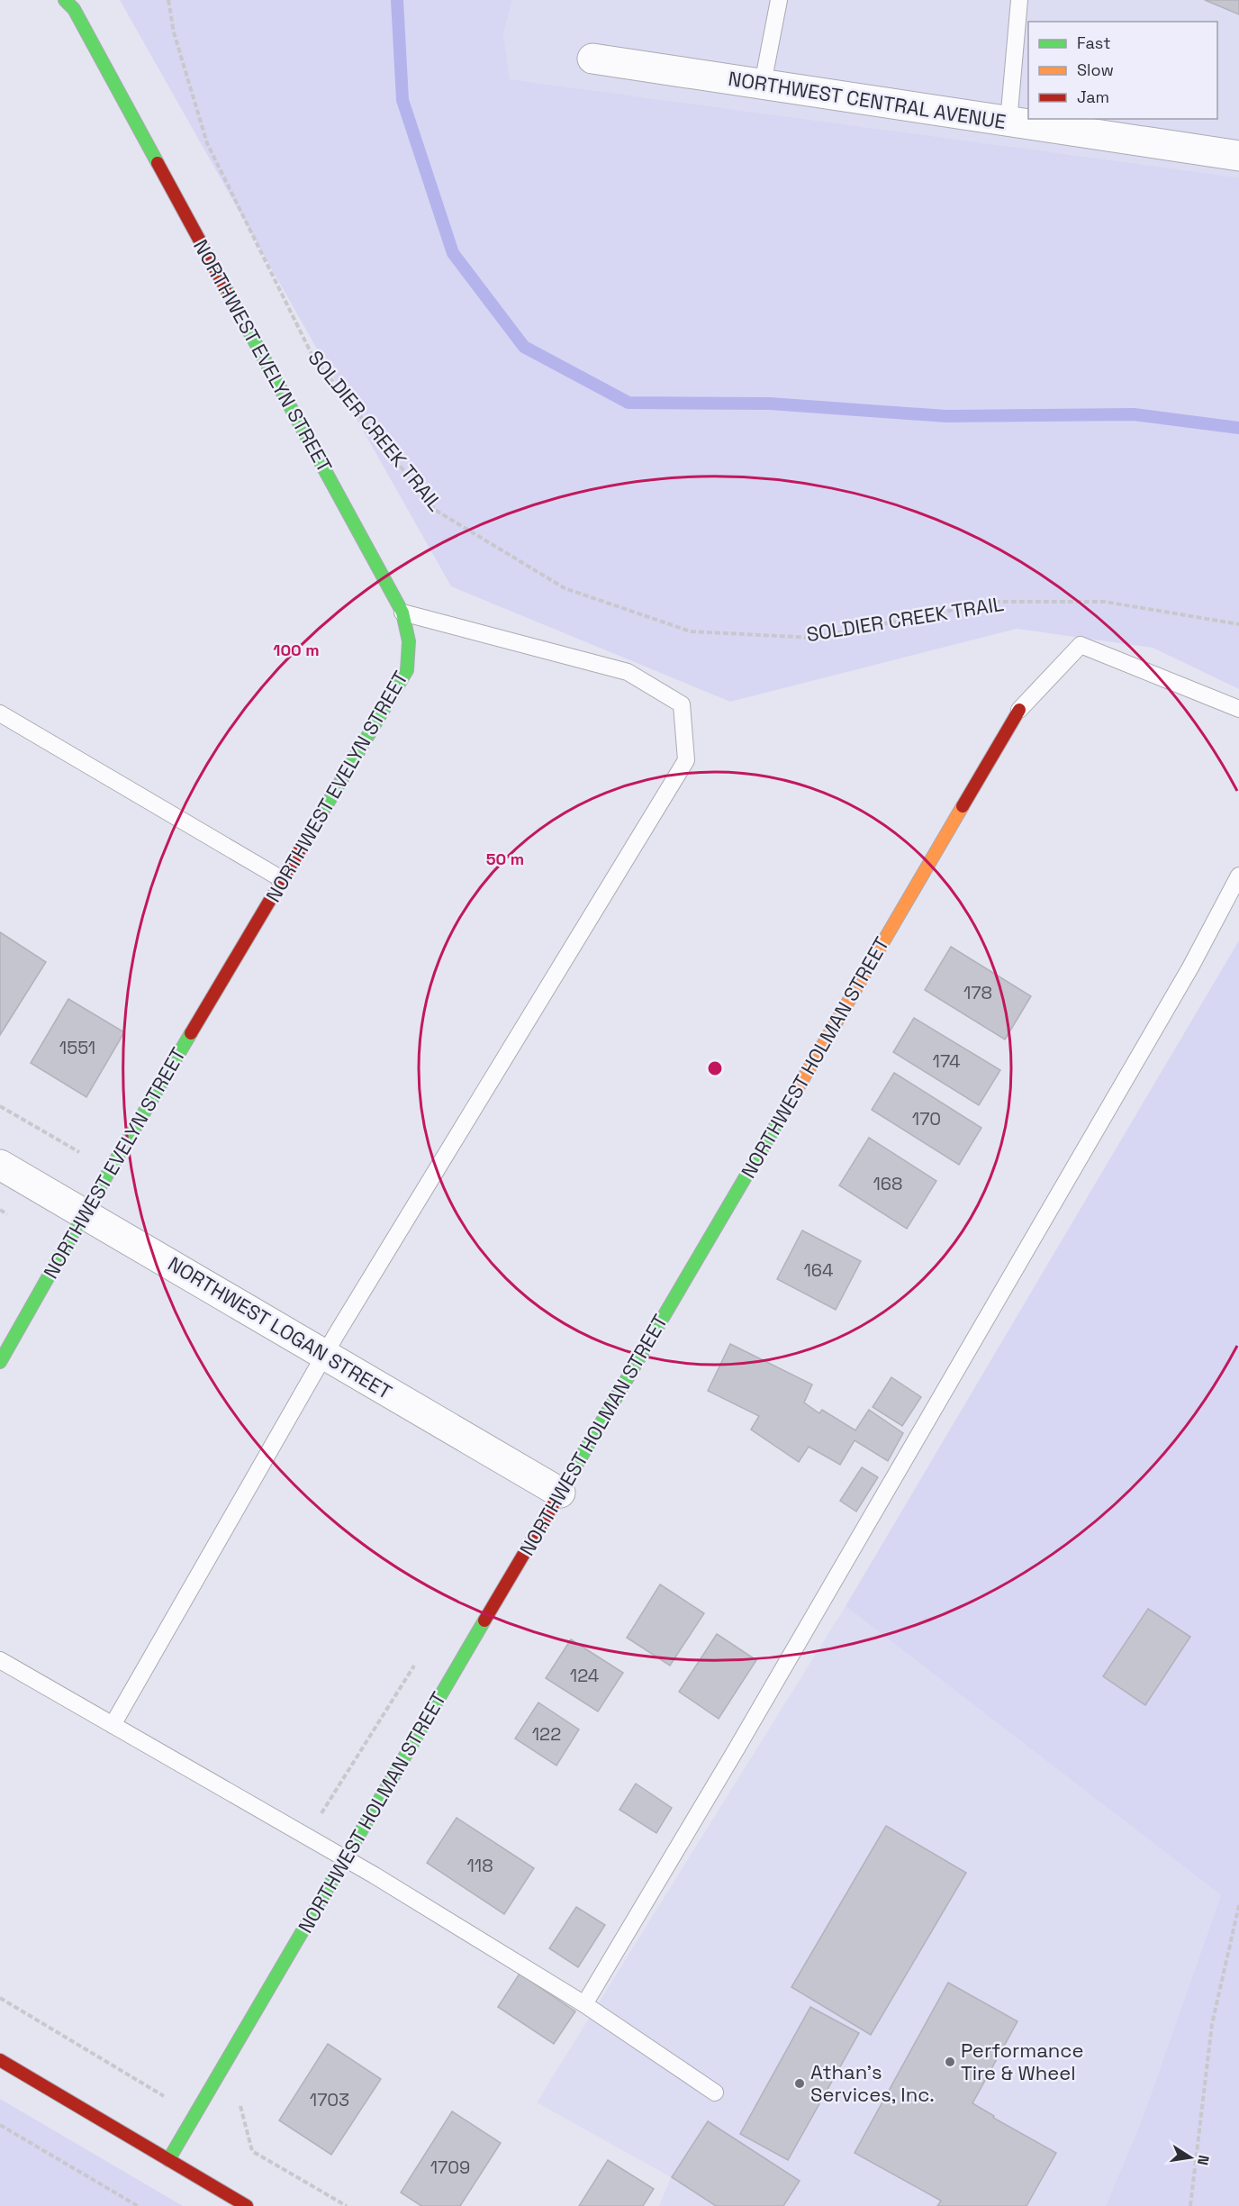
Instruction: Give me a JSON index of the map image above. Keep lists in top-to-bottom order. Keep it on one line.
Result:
{"streets":{"street":["NORTHWEST CENTRAL AVENUE","NORTHWEST EVELYN STREET","NORTHWEST HOLMAN STREET","NORTHWEST LOGAN STREET"],"path":["SOLDIER CREEK TRAIL"]},"crossings":[["NORTHWEST EVELYN STREET","NORTHWEST LOGAN STREET"],["NORTHWEST HOLMAN STREET","NORTHWEST LOGAN STREET"]],"places":["Performance Tire & Wheel","Athan's Services, Inc."],"house_numbers":["178","1551","174","170","168","164","124","122","118","1703","1709"],"legend":["Fast","Slow","Jam"],"north":"right","rings":["100 m","50 m"]}
